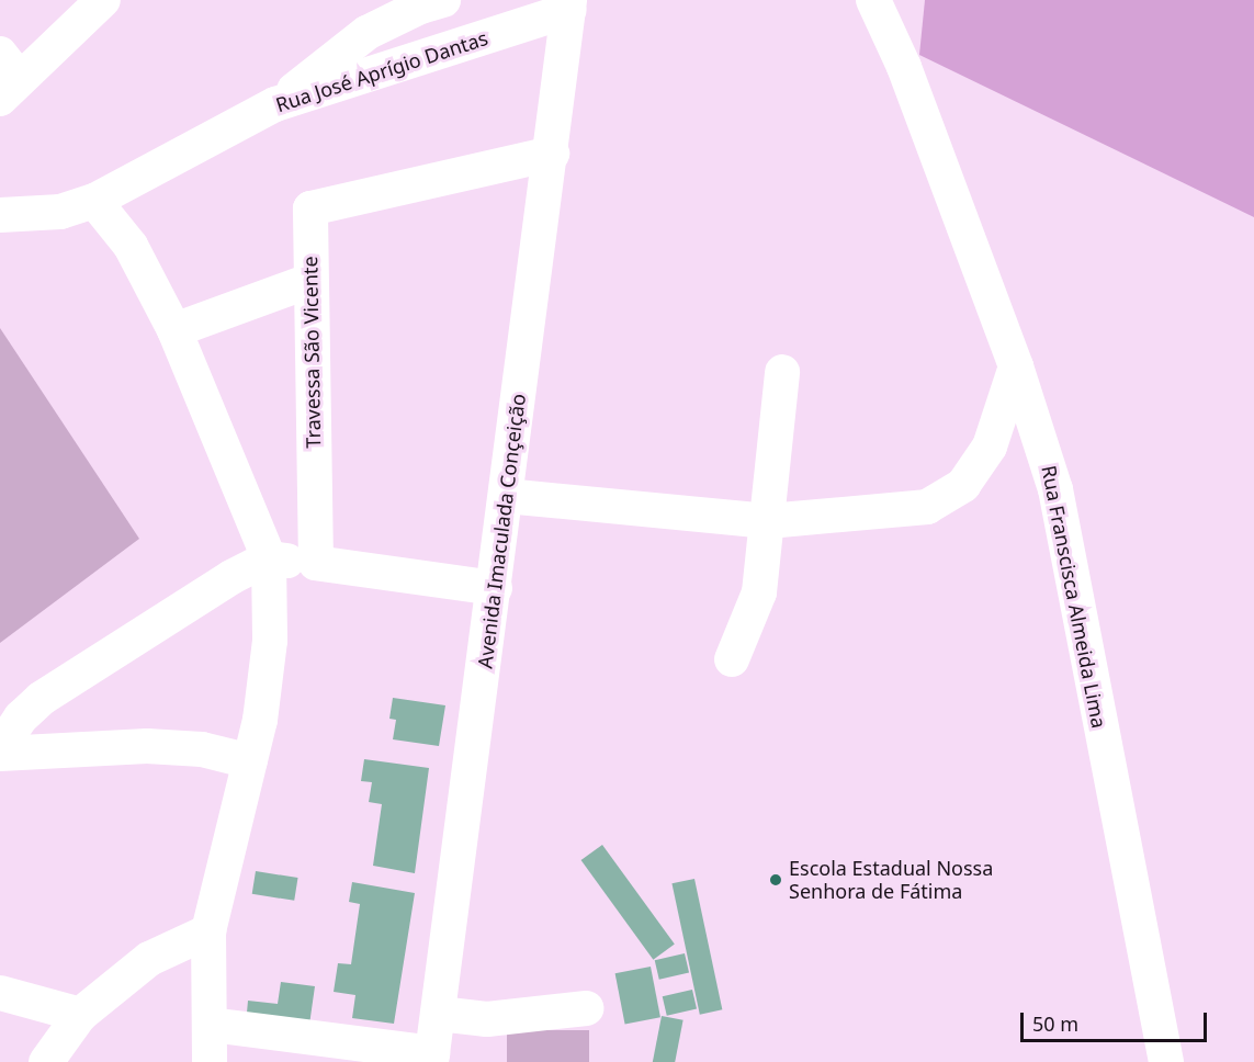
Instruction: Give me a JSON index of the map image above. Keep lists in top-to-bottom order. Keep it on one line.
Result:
{"streets":{"street":["Rua José Aprígio Dantas","Travessa São Vicente","Avenida Imaculada Conçeição","Rua Franscisca Almeida Lima"]},"crossings":[["Rua José Aprígio Dantas","Avenida Imaculada Conçeição"],["Travessa São Vicente","Avenida Imaculada Conçeição"]],"places":["Escola Estadual Nossa Senhora de Fátima"],"scale_bar":"50 m"}
